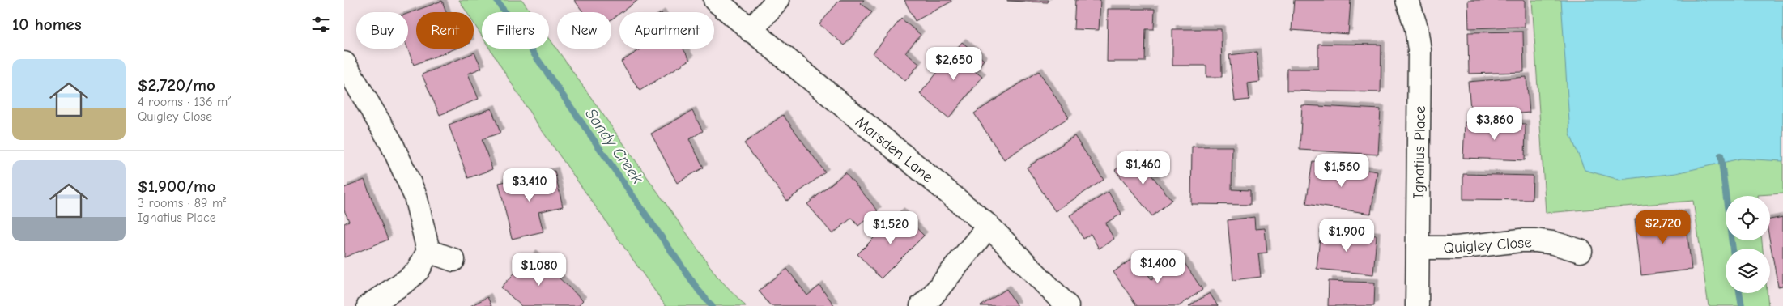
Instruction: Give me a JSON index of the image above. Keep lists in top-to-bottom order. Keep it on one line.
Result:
{"streets":{"street":["Marsden Lane","Ignatius Place","Quigley Close"]},"crossings":[["Ignatius Place","Quigley Close"]],"water":["Sandy Creek"],"page":{"heading":"10 homes","chip":["Buy","Rent","Filters","New","Apartment"],"price":["$2,650","$3,860","$1,460","$1,560","$3,410","$2,720","$1,520","$1,900","$1,400","$1,080"],"list":[{"name":"$2,720/mo","note":"4 rooms · 136 m² · Quigley Close"},{"name":"$1,900/mo","note":"3 rooms · 89 m² · Ignatius Place"}]}}
